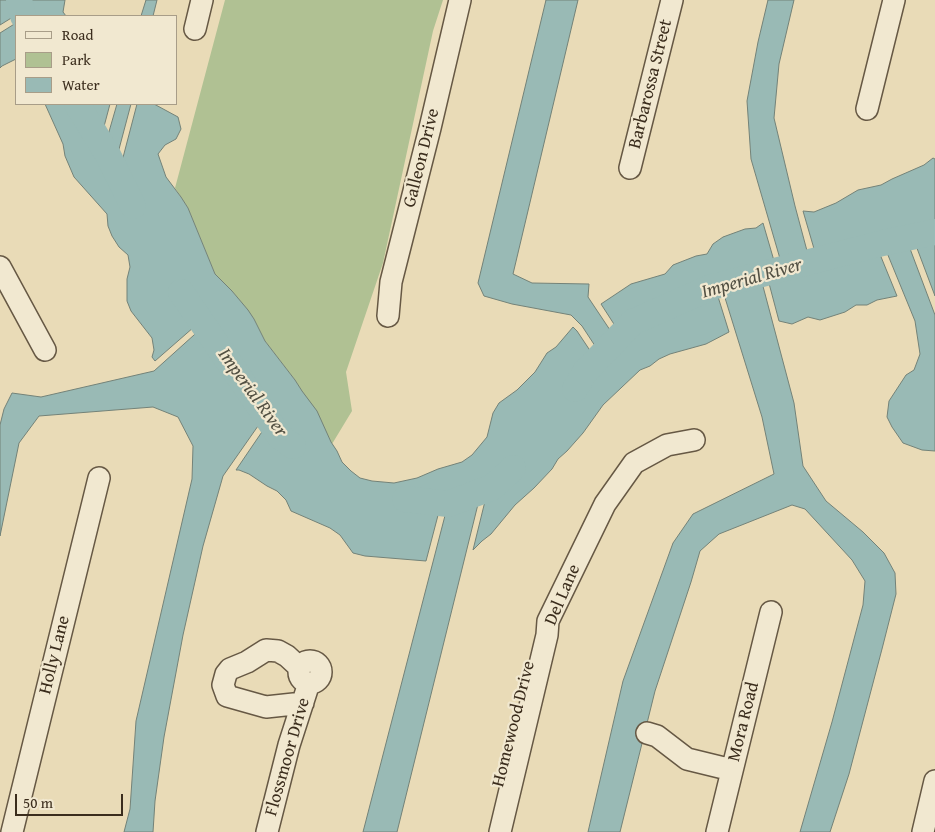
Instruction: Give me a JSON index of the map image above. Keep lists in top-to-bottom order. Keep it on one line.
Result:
{"streets":{"street":["Barbarossa Street","Galleon Drive","Del Lane","Holly Lane","Mora Road","Homewood Drive","Flossmoor Drive"]},"crossings":[["Del Lane","Homewood Drive"]],"water":["Imperial River"],"legend":["Road","Park","Water"],"scale_bar":"50 m"}
